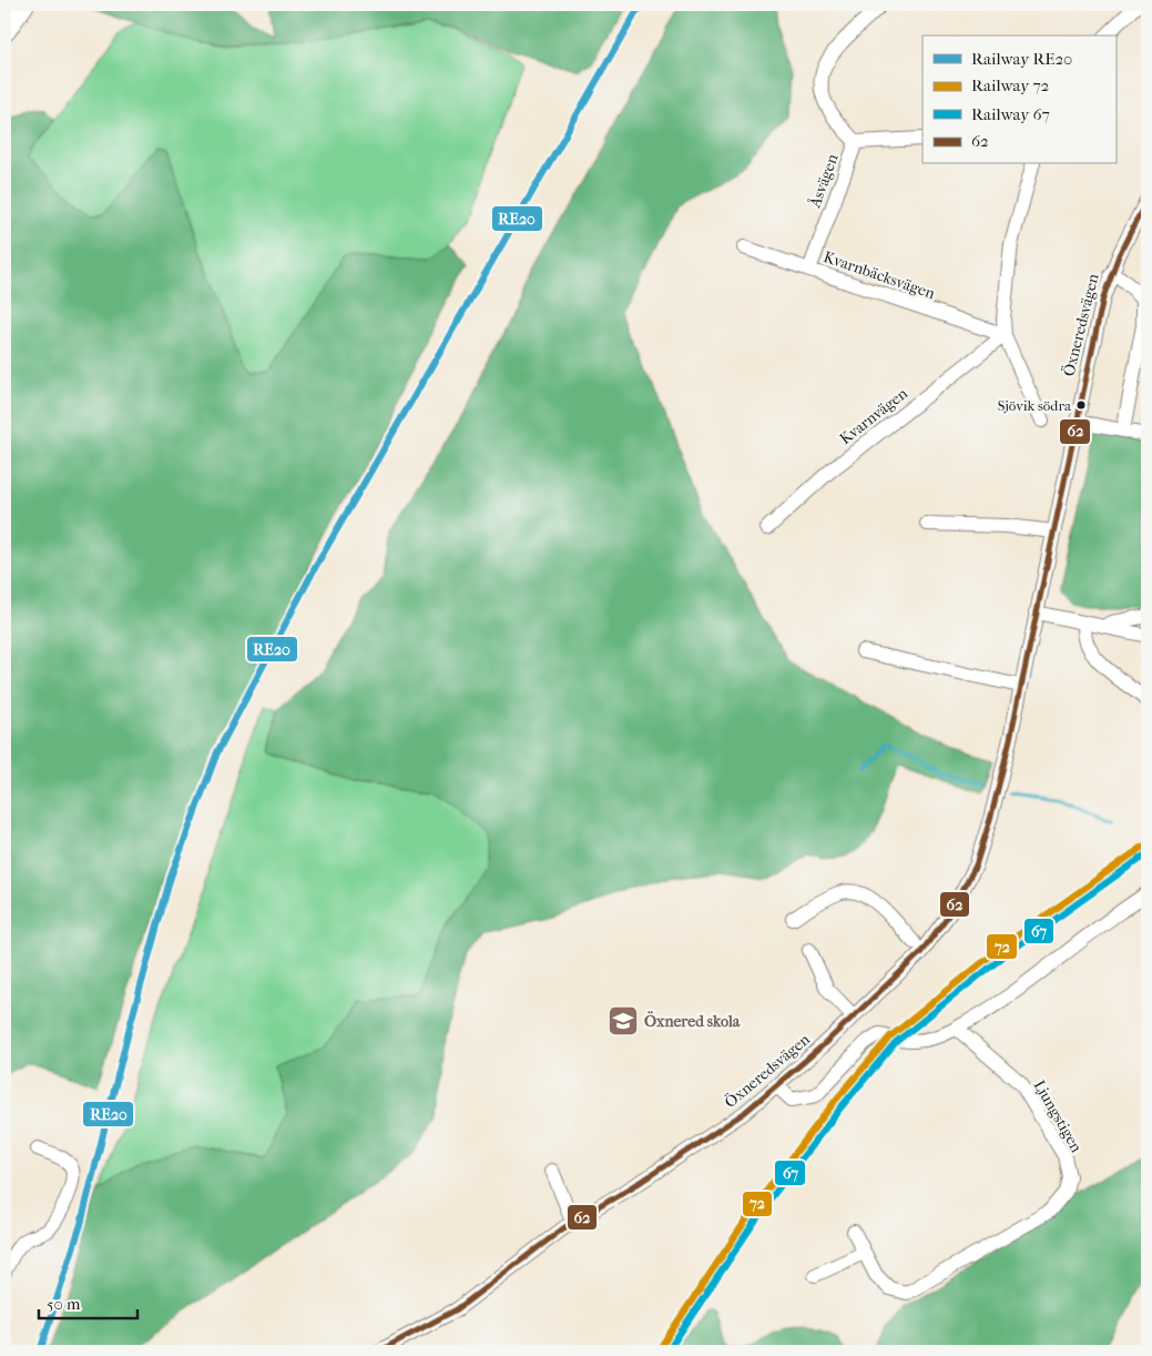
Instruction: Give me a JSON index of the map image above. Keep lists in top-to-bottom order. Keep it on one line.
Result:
{"streets":{"street":["Åsvägen","Kvarnbäcksvägen","Öxneredsvägen","Kvarnvägen","Ljungstigen"]},"crossings":[["Åsvägen","Kvarnbäcksvägen"],["Kvarnbäcksvägen","Kvarnvägen"]],"places":{"other":["Sjövik södra"],"school or university":["Öxnered skola"]},"lines":["rail line RE20","transit line 62","rail line 72","rail line 67"],"legend":["Railway RE20","Railway 72","Railway 67","62"],"scale_bar":"50 m"}
